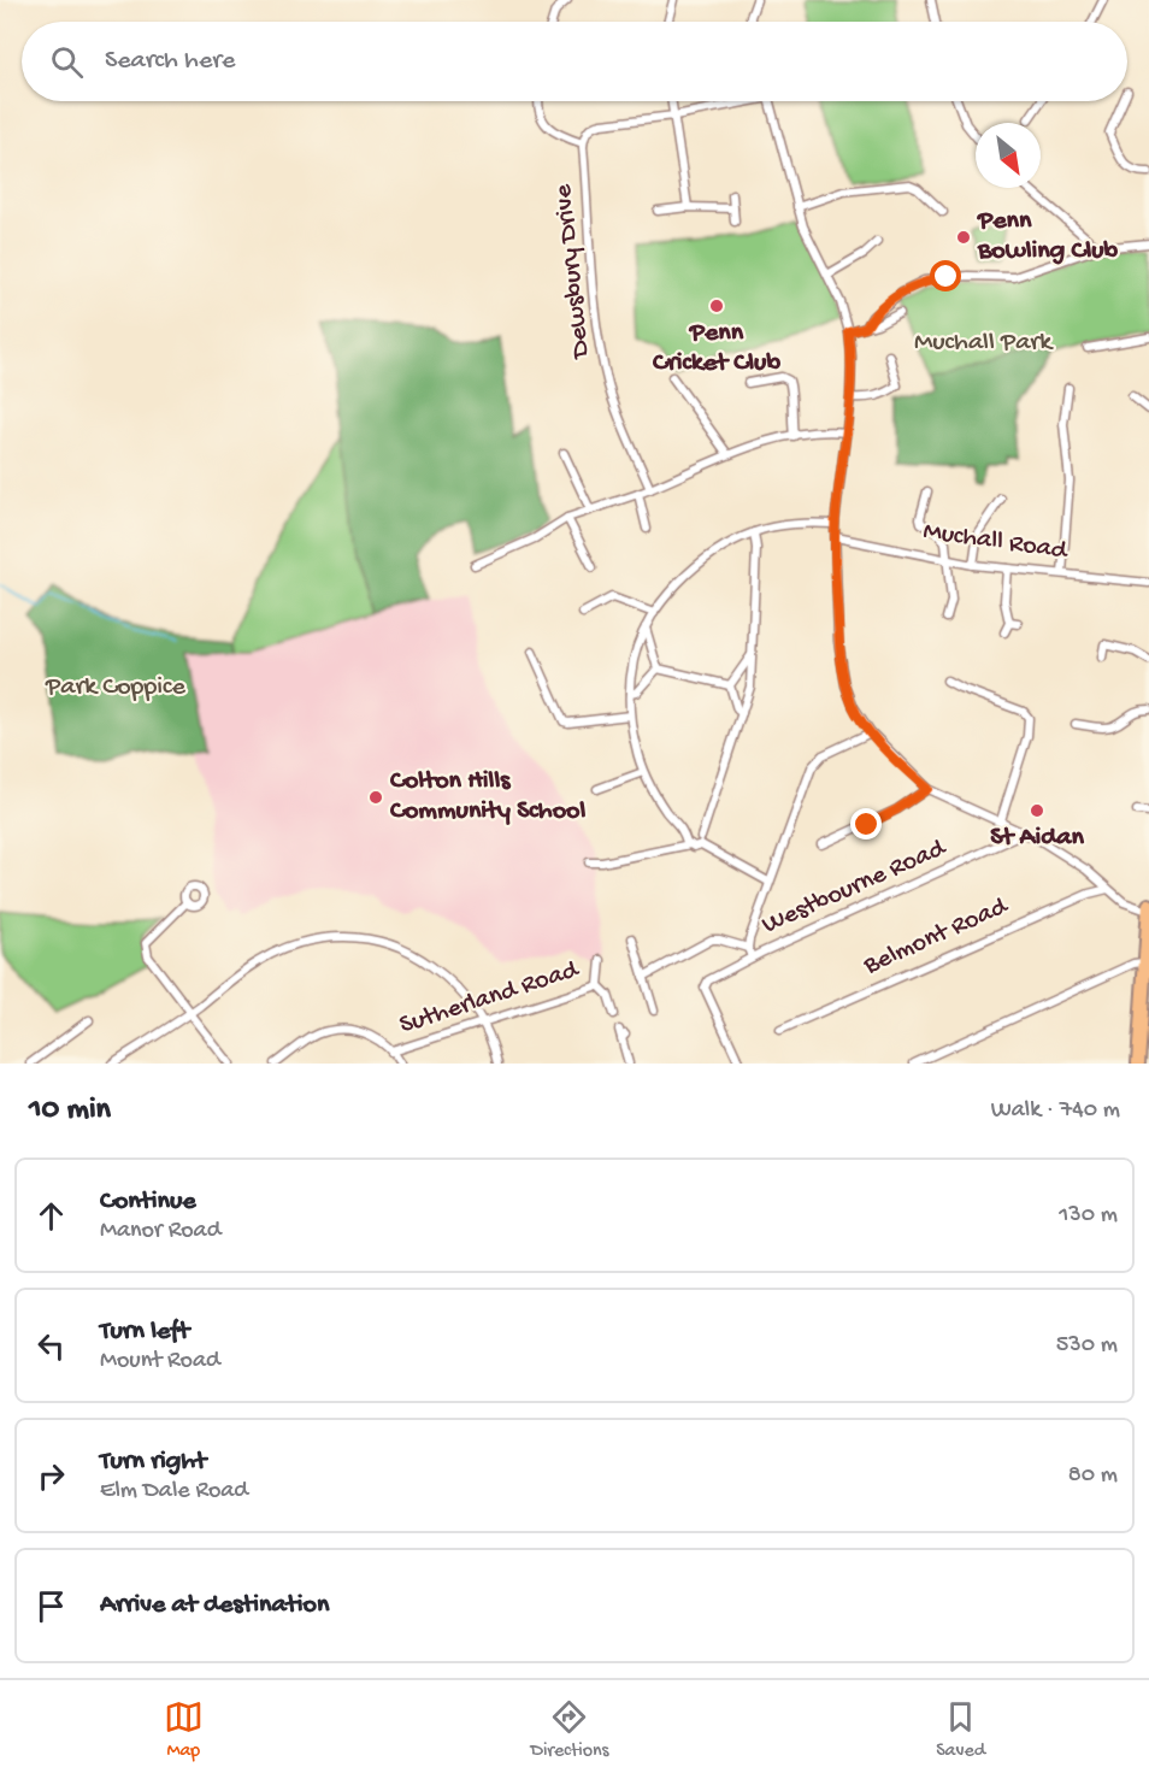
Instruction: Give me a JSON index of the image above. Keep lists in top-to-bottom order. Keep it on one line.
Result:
{"streets":{"street":["Dewsbury Drive","Muchall Road","Westbourne Road","Belmont Road","Sutherland Road"]},"parks":["Muchall Park","Park Coppice"],"places":["Penn Bowling Club","Penn Cricket Club","Colton Hills Community School","St Aidan"],"north":"bottom right","page":{"search":"Search here","heading":["10 min","Walk · 740 m"],"list":[["Continue","Manor Road","130 m"],["Turn left","Mount Road","530 m"],["Turn right","Elm Dale Road","80 m"],"Arrive at destination"],"nav":["Map","Directions","Saved"]}}
